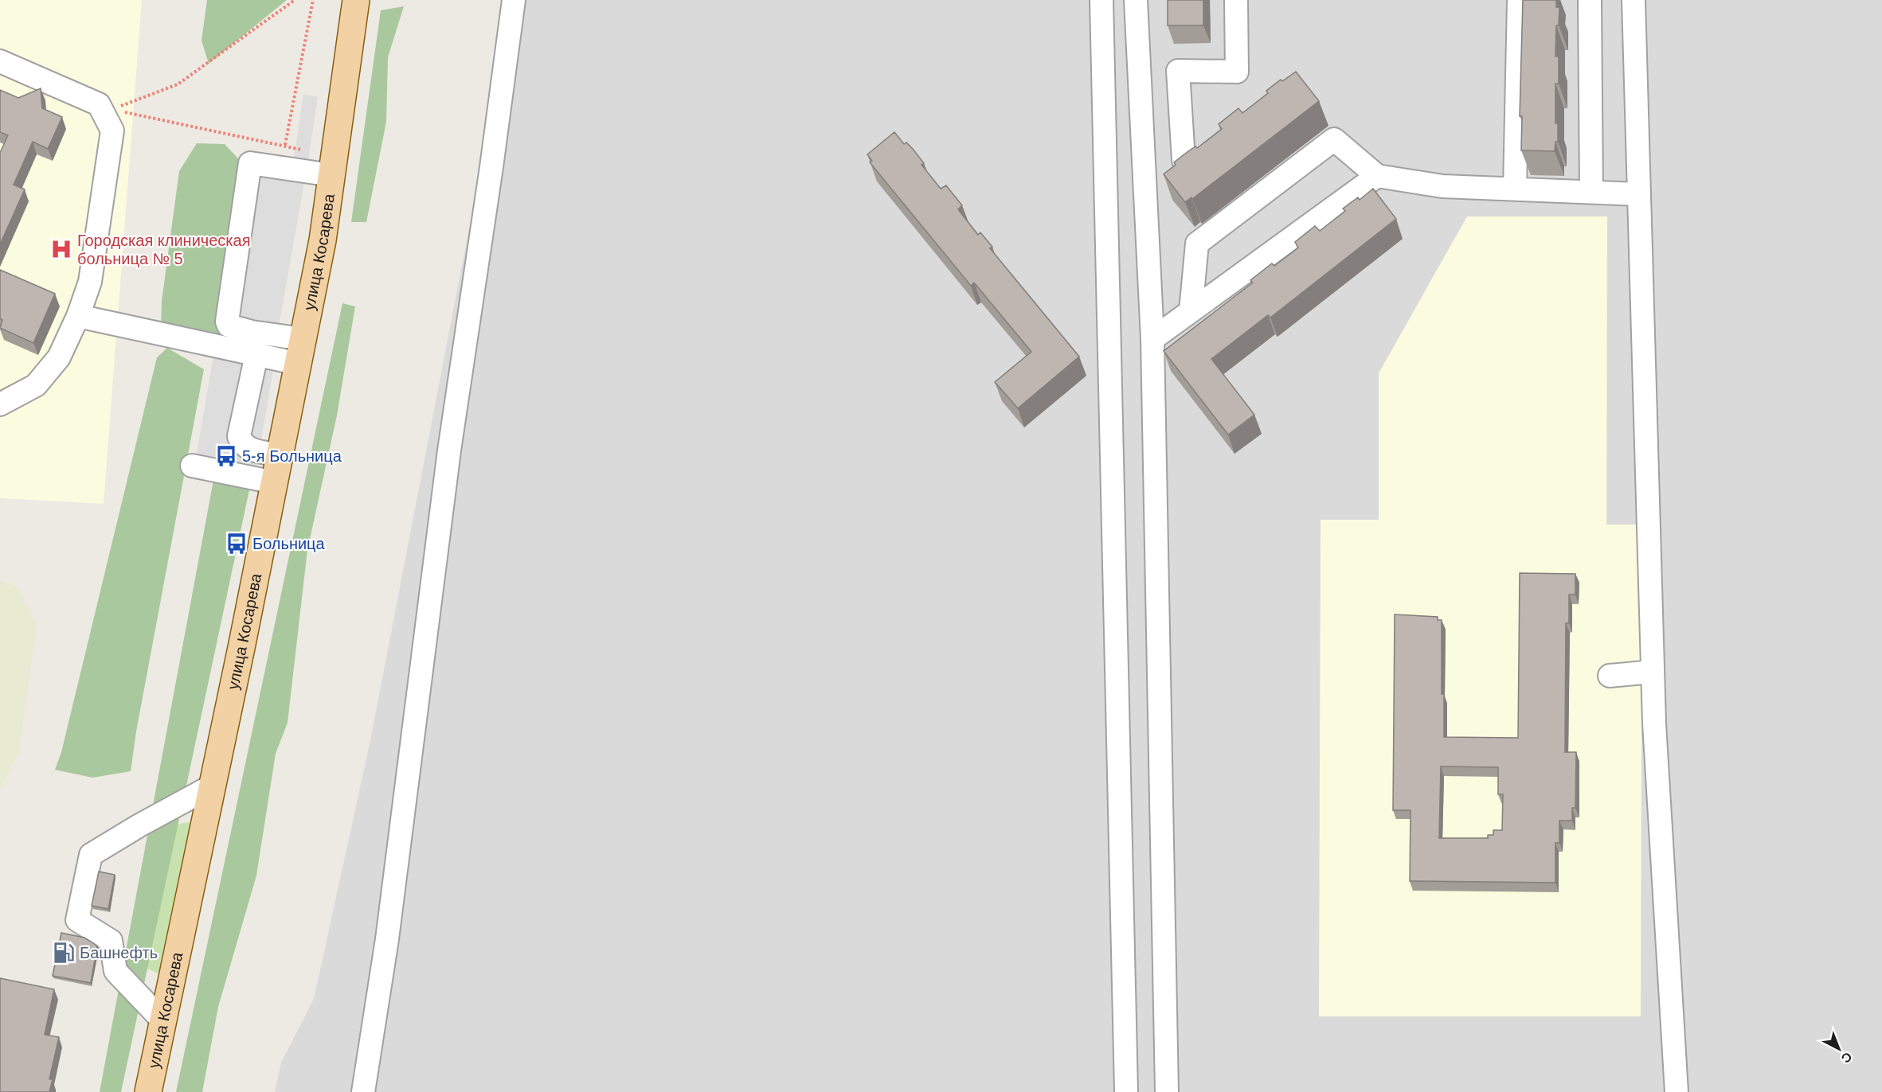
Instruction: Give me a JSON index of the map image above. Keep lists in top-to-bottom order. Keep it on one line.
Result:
{"streets":{"main road":["улица Косарева"]},"places":{"hospital":["Городская клиническая больница № 5"],"bus stop":["5-я Больница","Больница"],"fuel station":["Башнефть"]},"north":"bottom right"}
